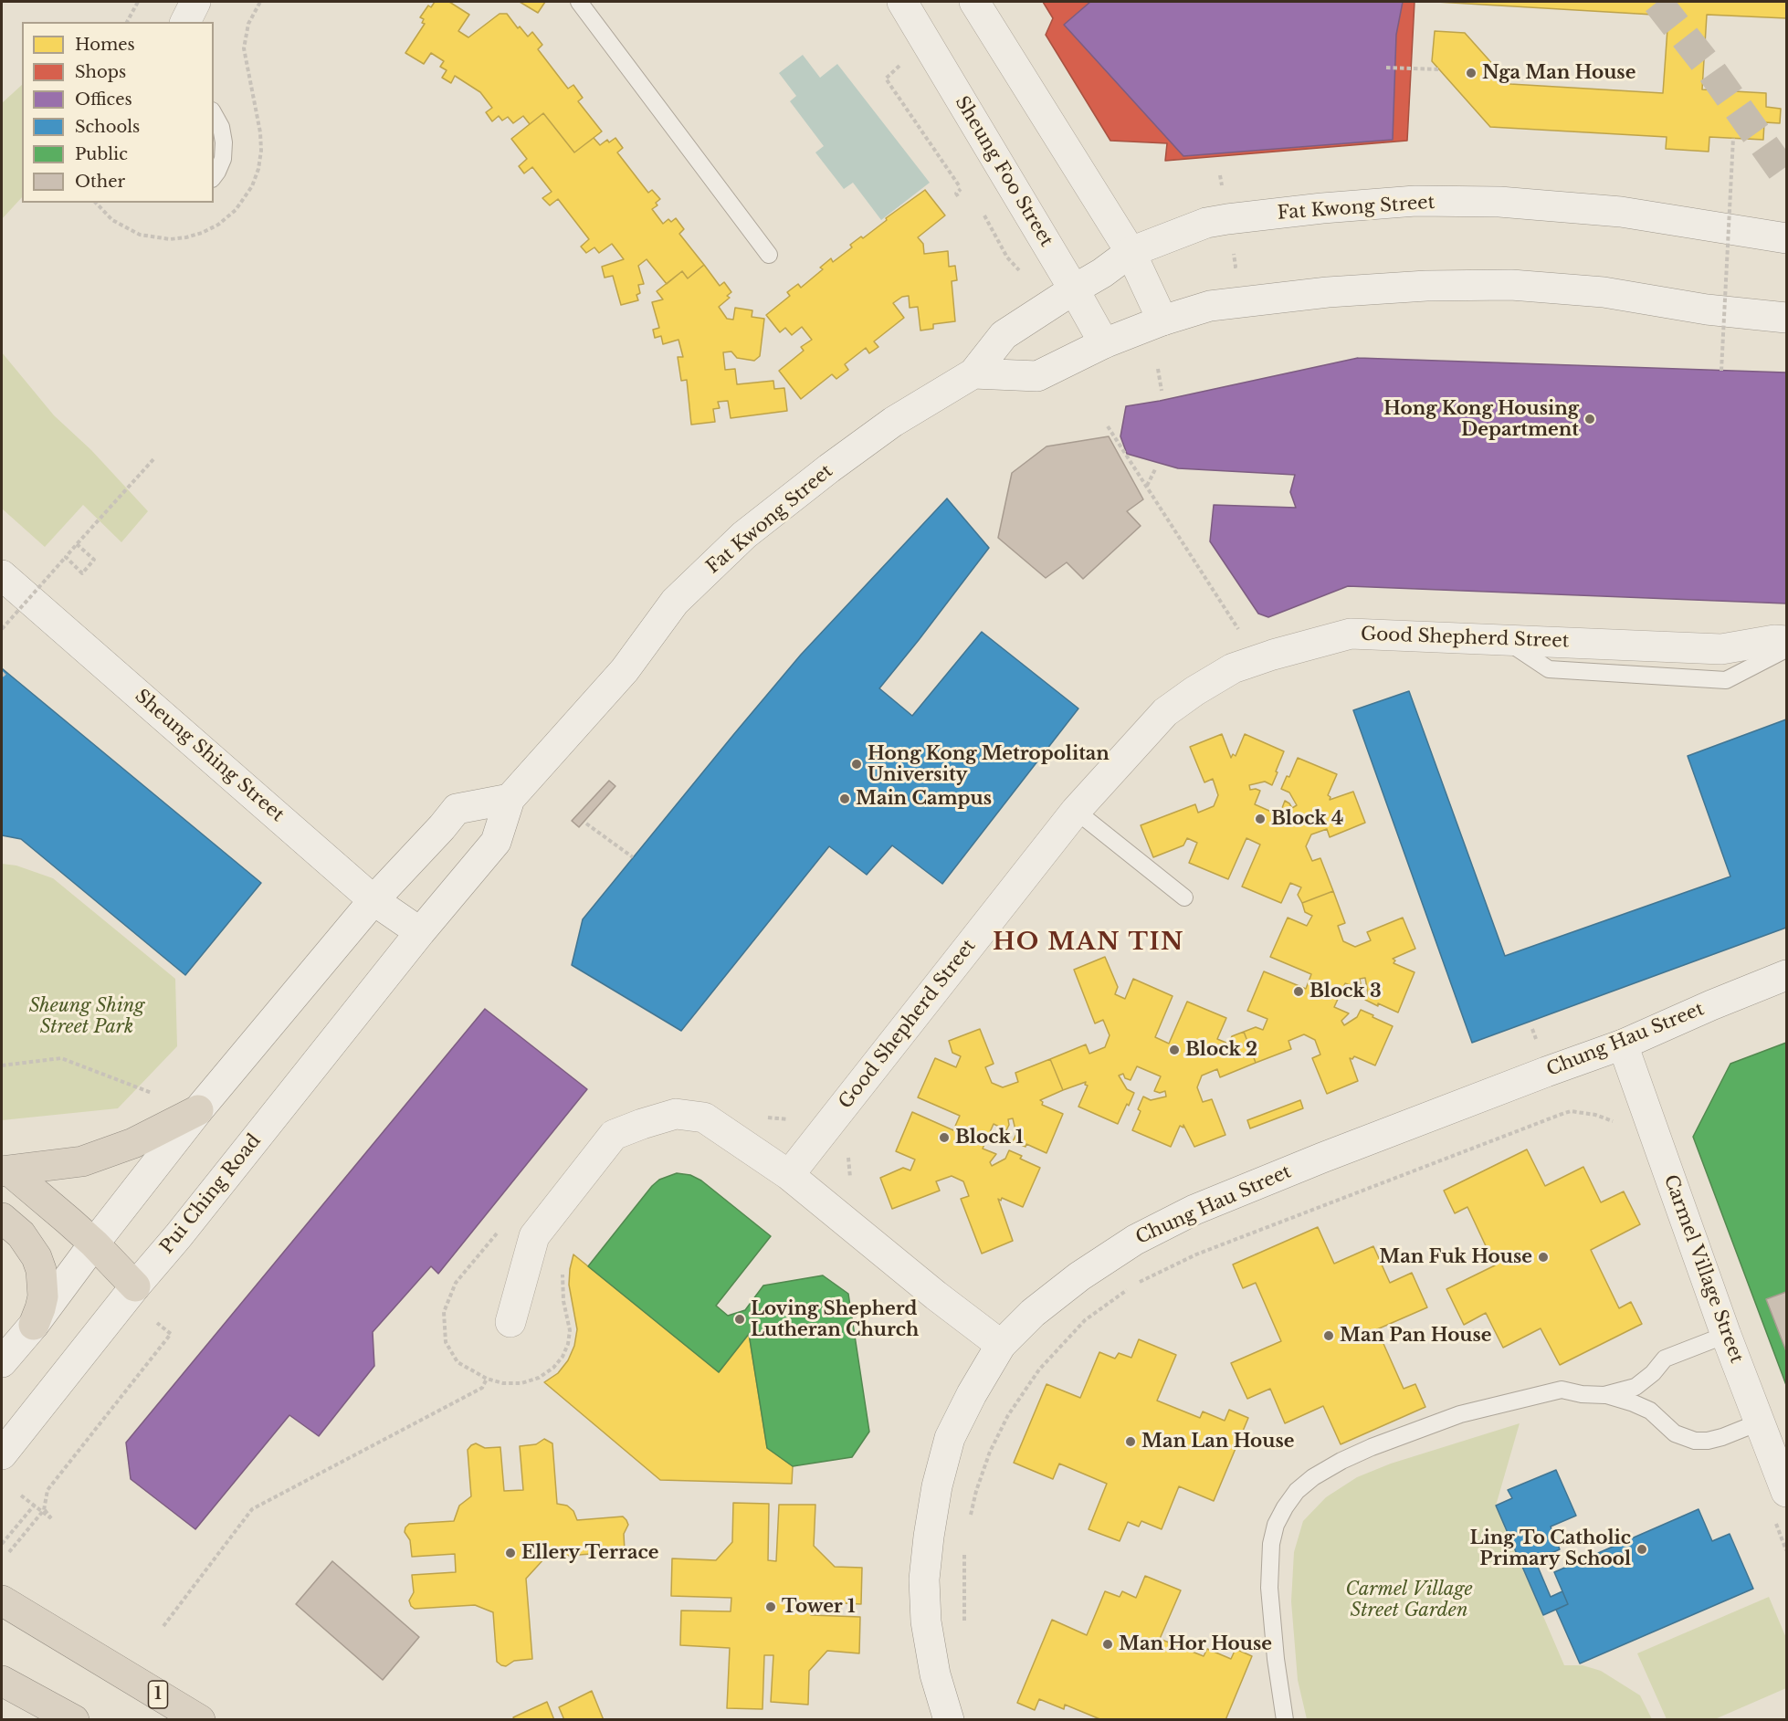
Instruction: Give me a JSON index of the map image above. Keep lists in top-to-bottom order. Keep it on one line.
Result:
{"streets":{"highway":["1"],"street":["Sheung Foo Street","Fat Kwong Street","Good Shepherd Street","Sheung Shing Street","Chung Hau Street","Pui Ching Road","Carmel Village Street"]},"crossings":[["Sheung Foo Street","Fat Kwong Street"],["Fat Kwong Street","Sheung Shing Street"],["Fat Kwong Street","Pui Ching Road"],["Sheung Shing Street","Pui Ching Road"],["Chung Hau Street","Carmel Village Street"]],"districts":["HO MAN TIN"],"parks":["Sheung Shing Street Park","Carmel Village Street Garden"],"places":["Nga Man House","Hong Kong Housing Department","Hong Kong Metropolitan University","Main Campus","Block 4","Block 3","Block 2","Block 1","Man Fuk House","Loving Shepherd Lutheran Church","Man Pan House","Man Lan House","Ling To Catholic Primary School","Ellery Terrace","Tower 1","Man Hor House"],"legend":["Homes","Shops","Offices","Schools","Public","Other"]}
